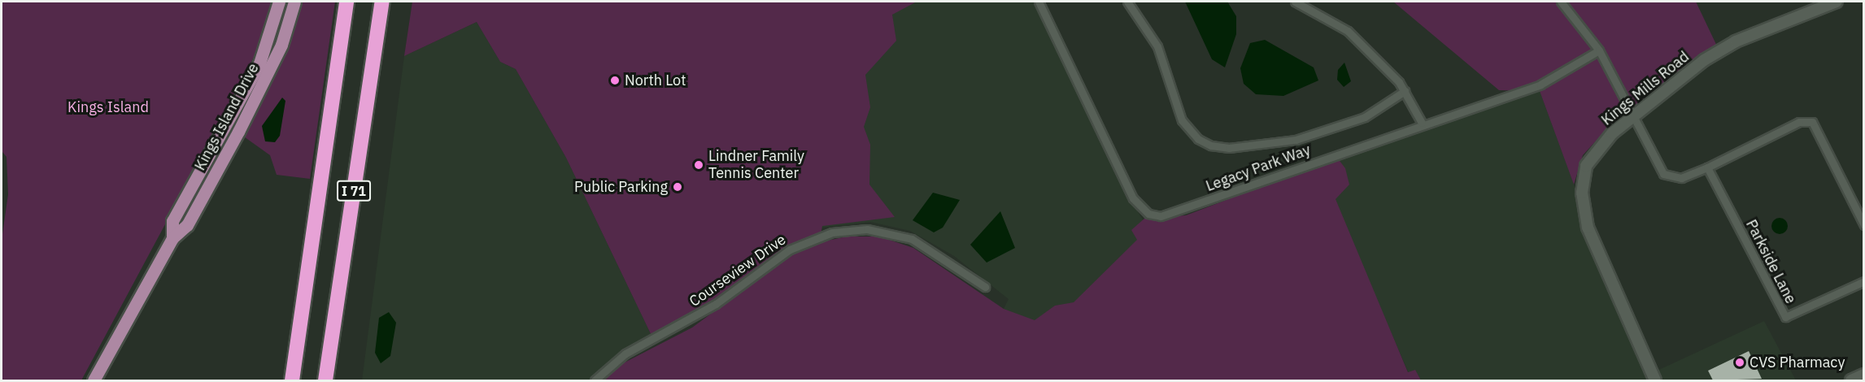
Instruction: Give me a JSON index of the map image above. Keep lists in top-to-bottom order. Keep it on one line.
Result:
{"streets":{"highway":["I 71"],"main road":["Kings Island Drive"],"street":["Kings Mills Road","Legacy Park Way","Parkside Lane","Courseview Drive"]},"parks":["Kings Island"],"places":["North Lot","Lindner Family Tennis Center","Public Parking","CVS Pharmacy"]}
